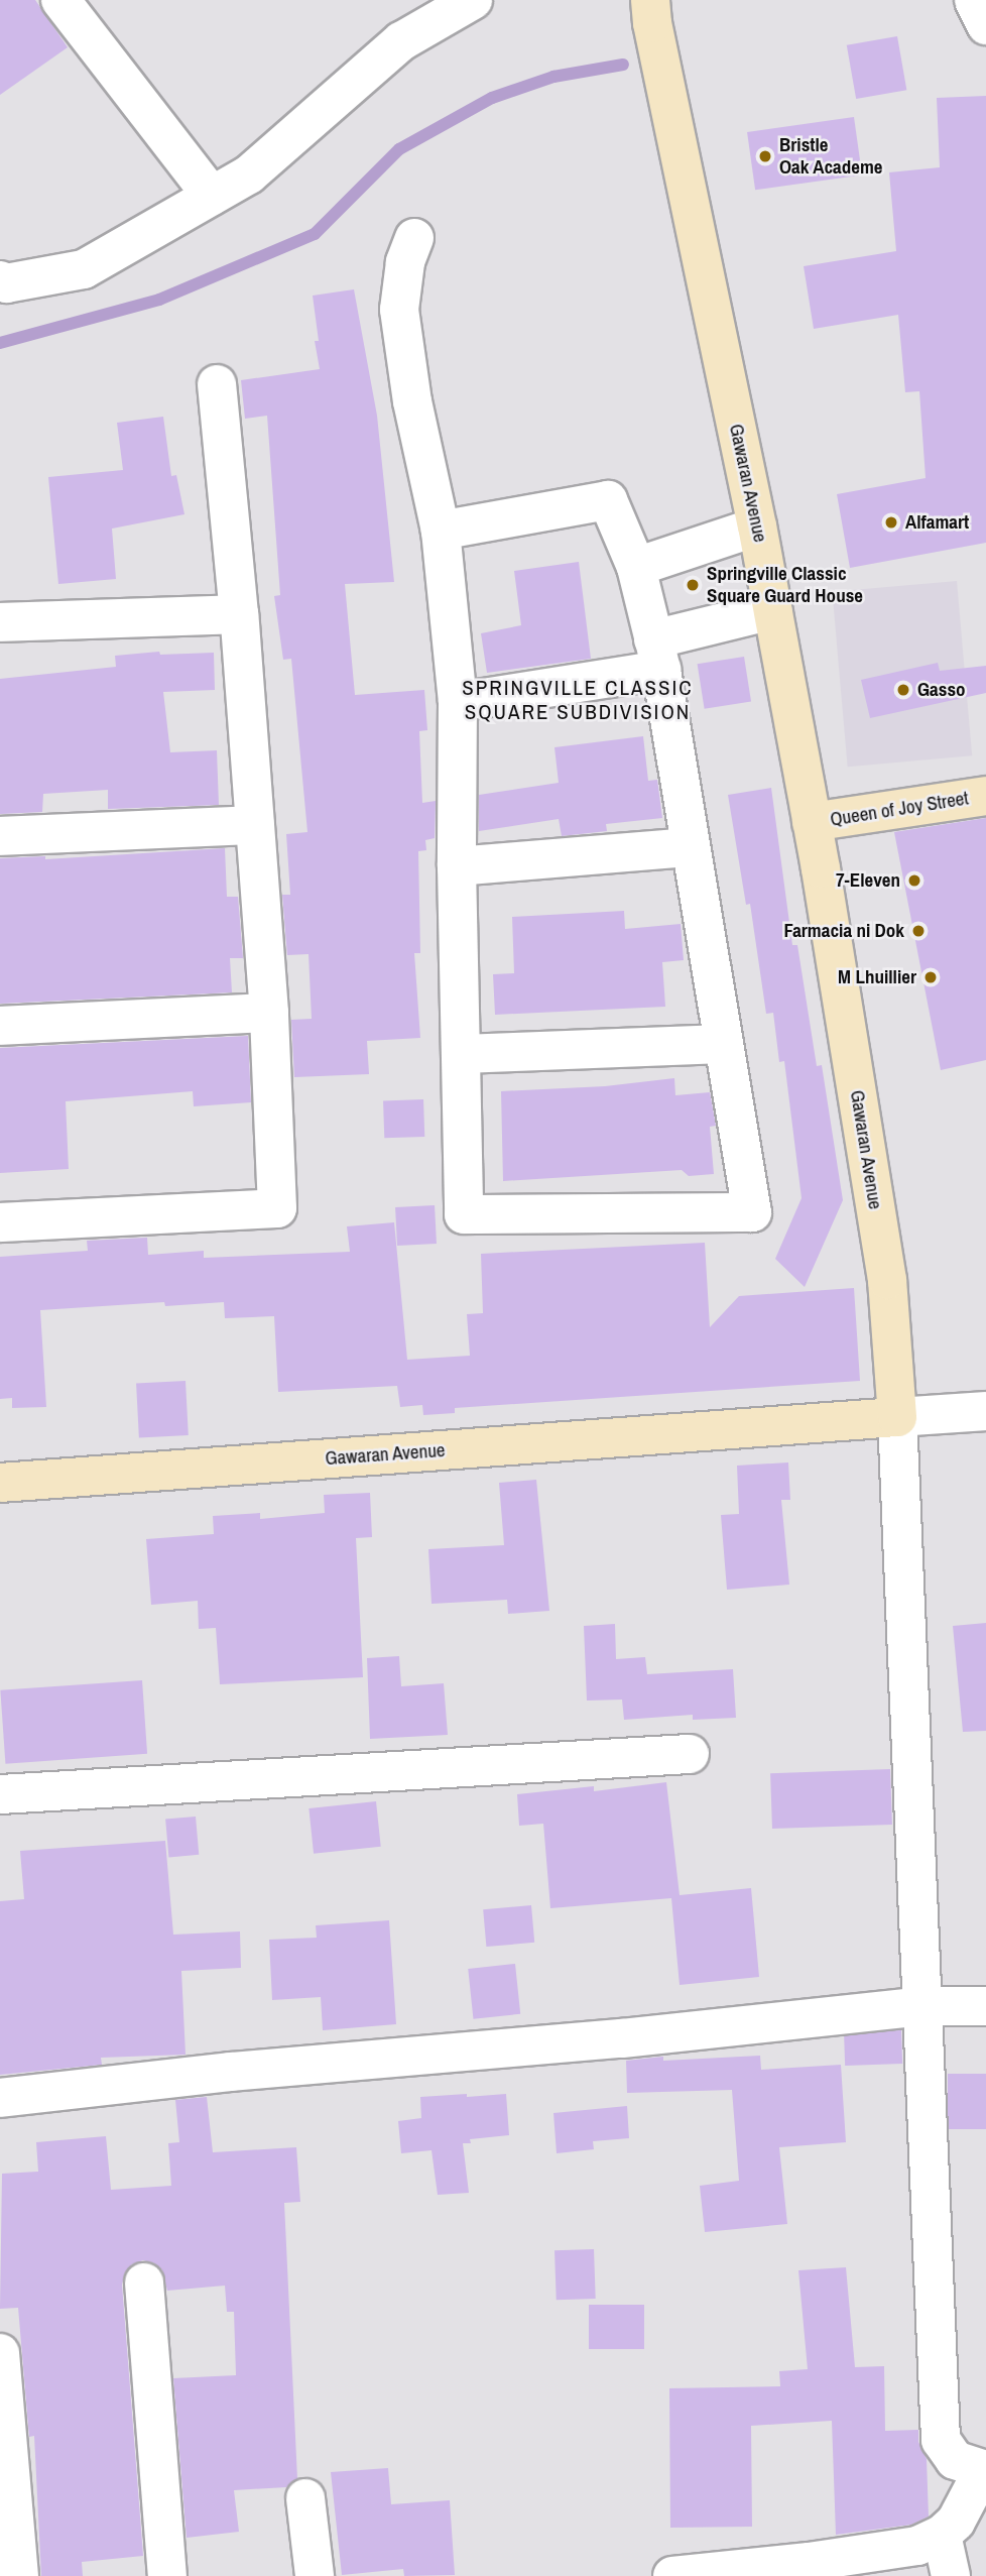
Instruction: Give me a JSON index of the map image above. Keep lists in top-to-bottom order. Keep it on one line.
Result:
{"streets":{"street":["Gawaran Avenue","Queen of Joy Street"]},"crossings":[["Gawaran Avenue","Queen of Joy Street"]],"districts":["SPRINGVILLE CLASSIC SQUARE SUBDIVISION"],"places":["Bristle Oak Academe","Alfamart","Springville Classic Square Guard House","Gasso","7-Eleven","Farmacia ni Dok","M Lhuillier"]}
